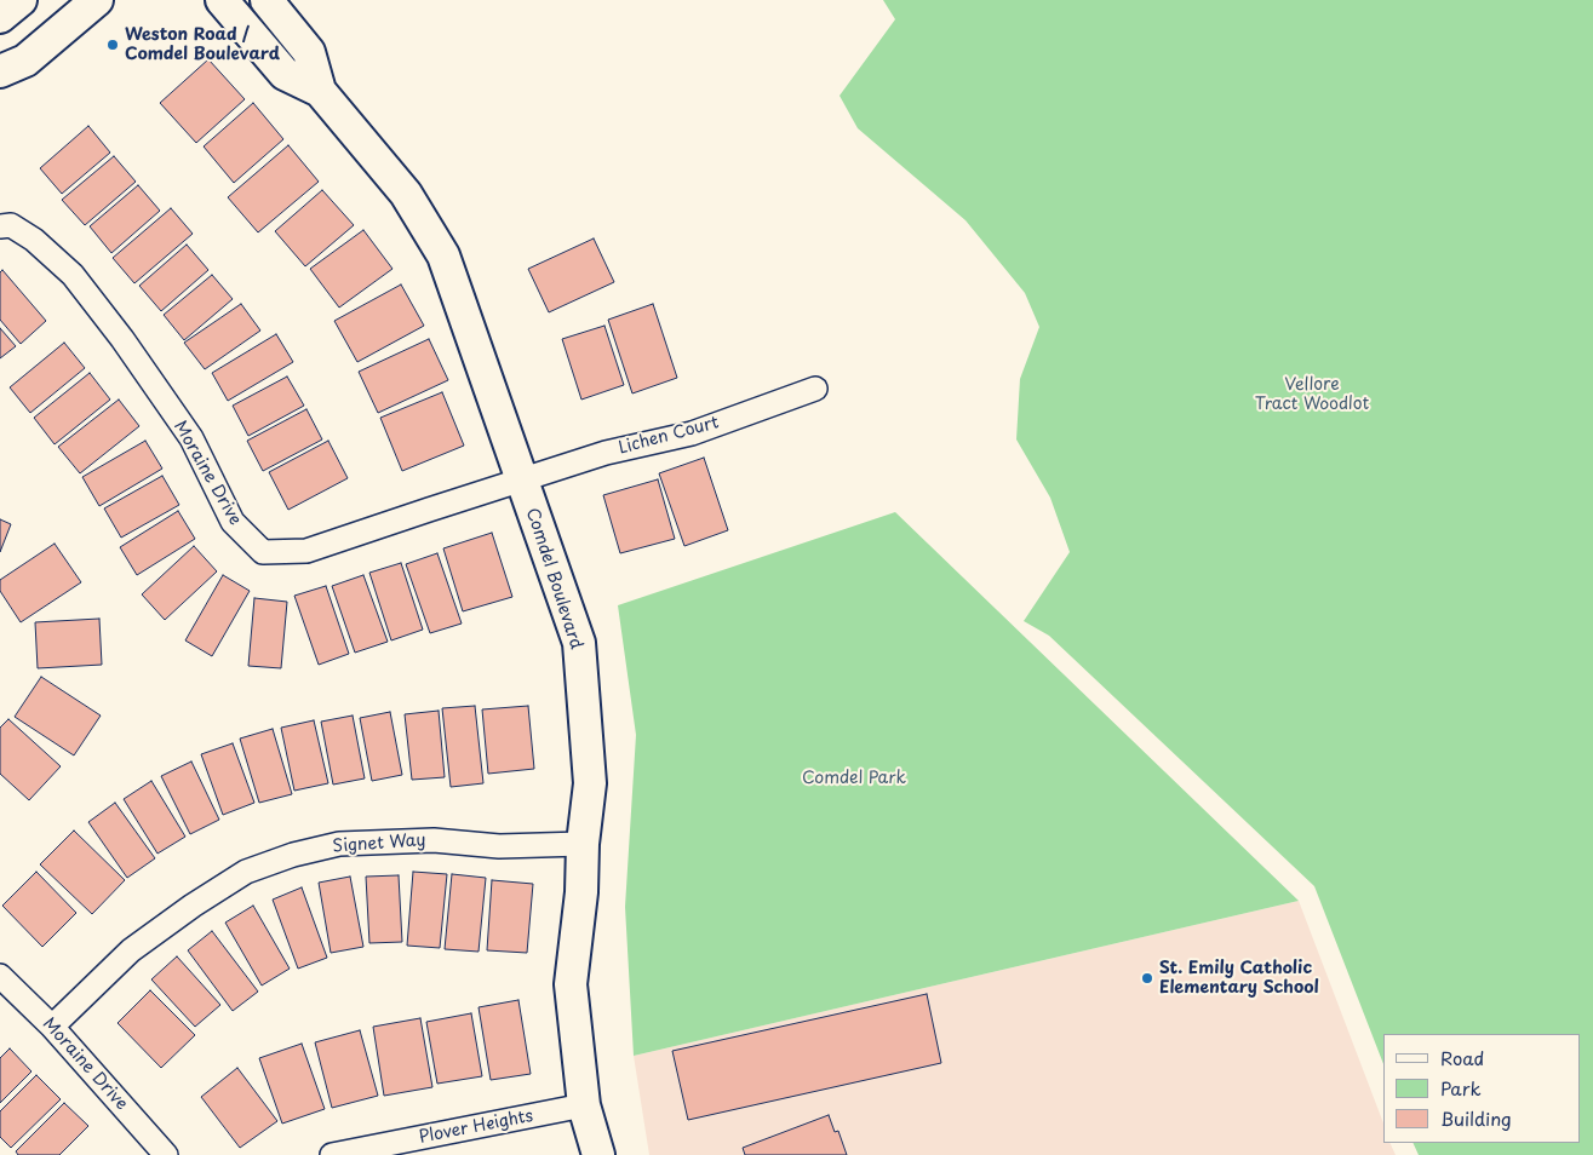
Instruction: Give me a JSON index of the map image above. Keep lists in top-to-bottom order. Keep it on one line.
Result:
{"streets":{"street":["Lichen Court","Moraine Drive","Comdel Boulevard","Signet Way","Plover Heights"]},"crossings":[["Lichen Court","Moraine Drive"],["Lichen Court","Comdel Boulevard"],["Moraine Drive","Comdel Boulevard"],["Moraine Drive","Signet Way"],["Comdel Boulevard","Signet Way"],["Comdel Boulevard","Plover Heights"]],"parks":["Vellore Tract Woodlot","Comdel Park"],"places":["Weston Road / Comdel Boulevard","St. Emily Catholic Elementary School"],"legend":["Road","Park","Building"]}
